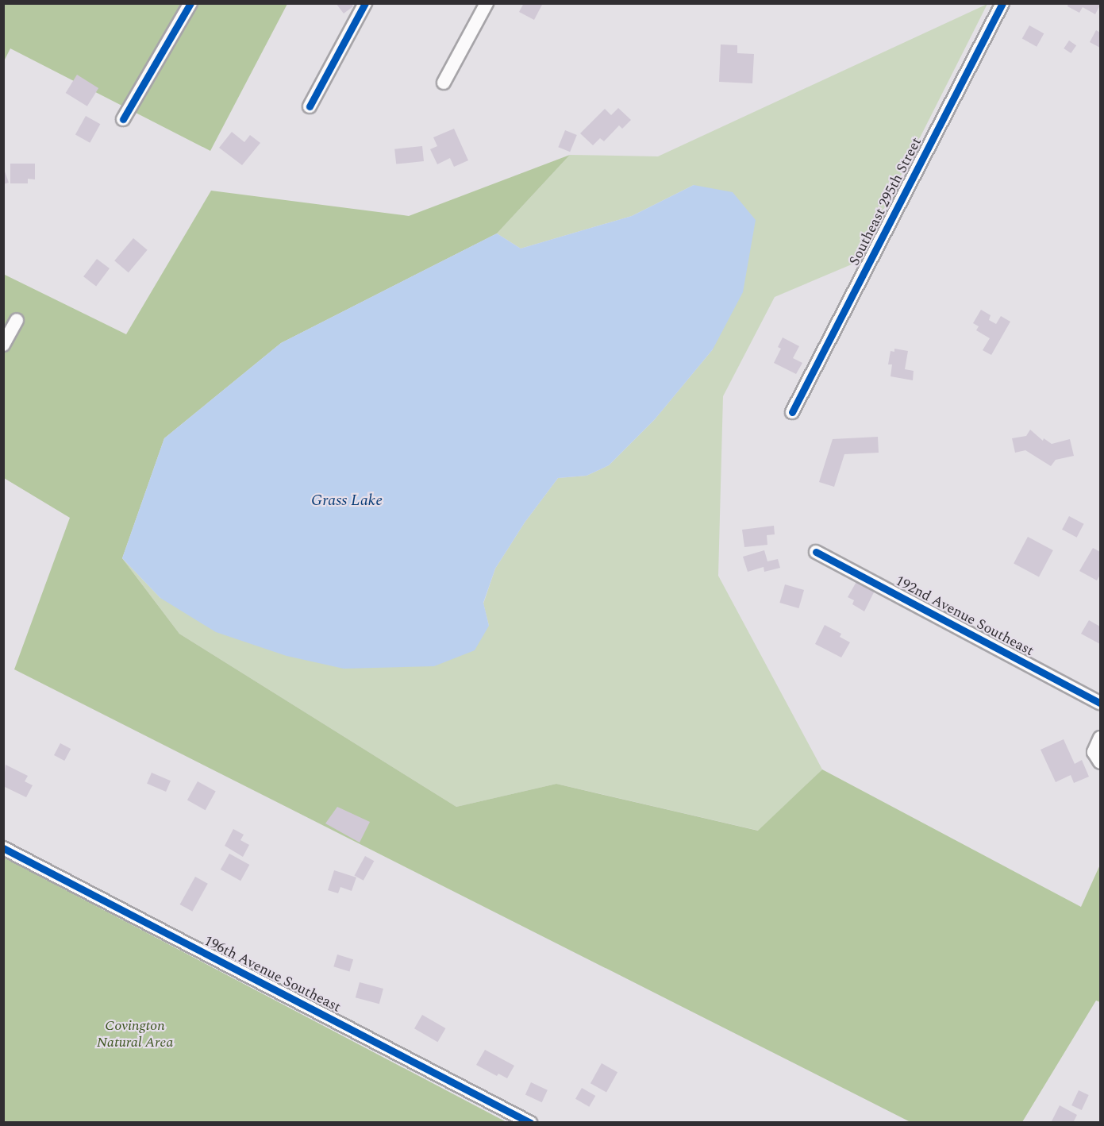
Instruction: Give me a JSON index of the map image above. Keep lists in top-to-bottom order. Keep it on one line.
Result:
{"streets":{"street":["Southeast 295th Street","192nd Avenue Southeast","196th Avenue Southeast"]},"water":["Grass Lake"],"parks":["Covington Natural Area"]}
